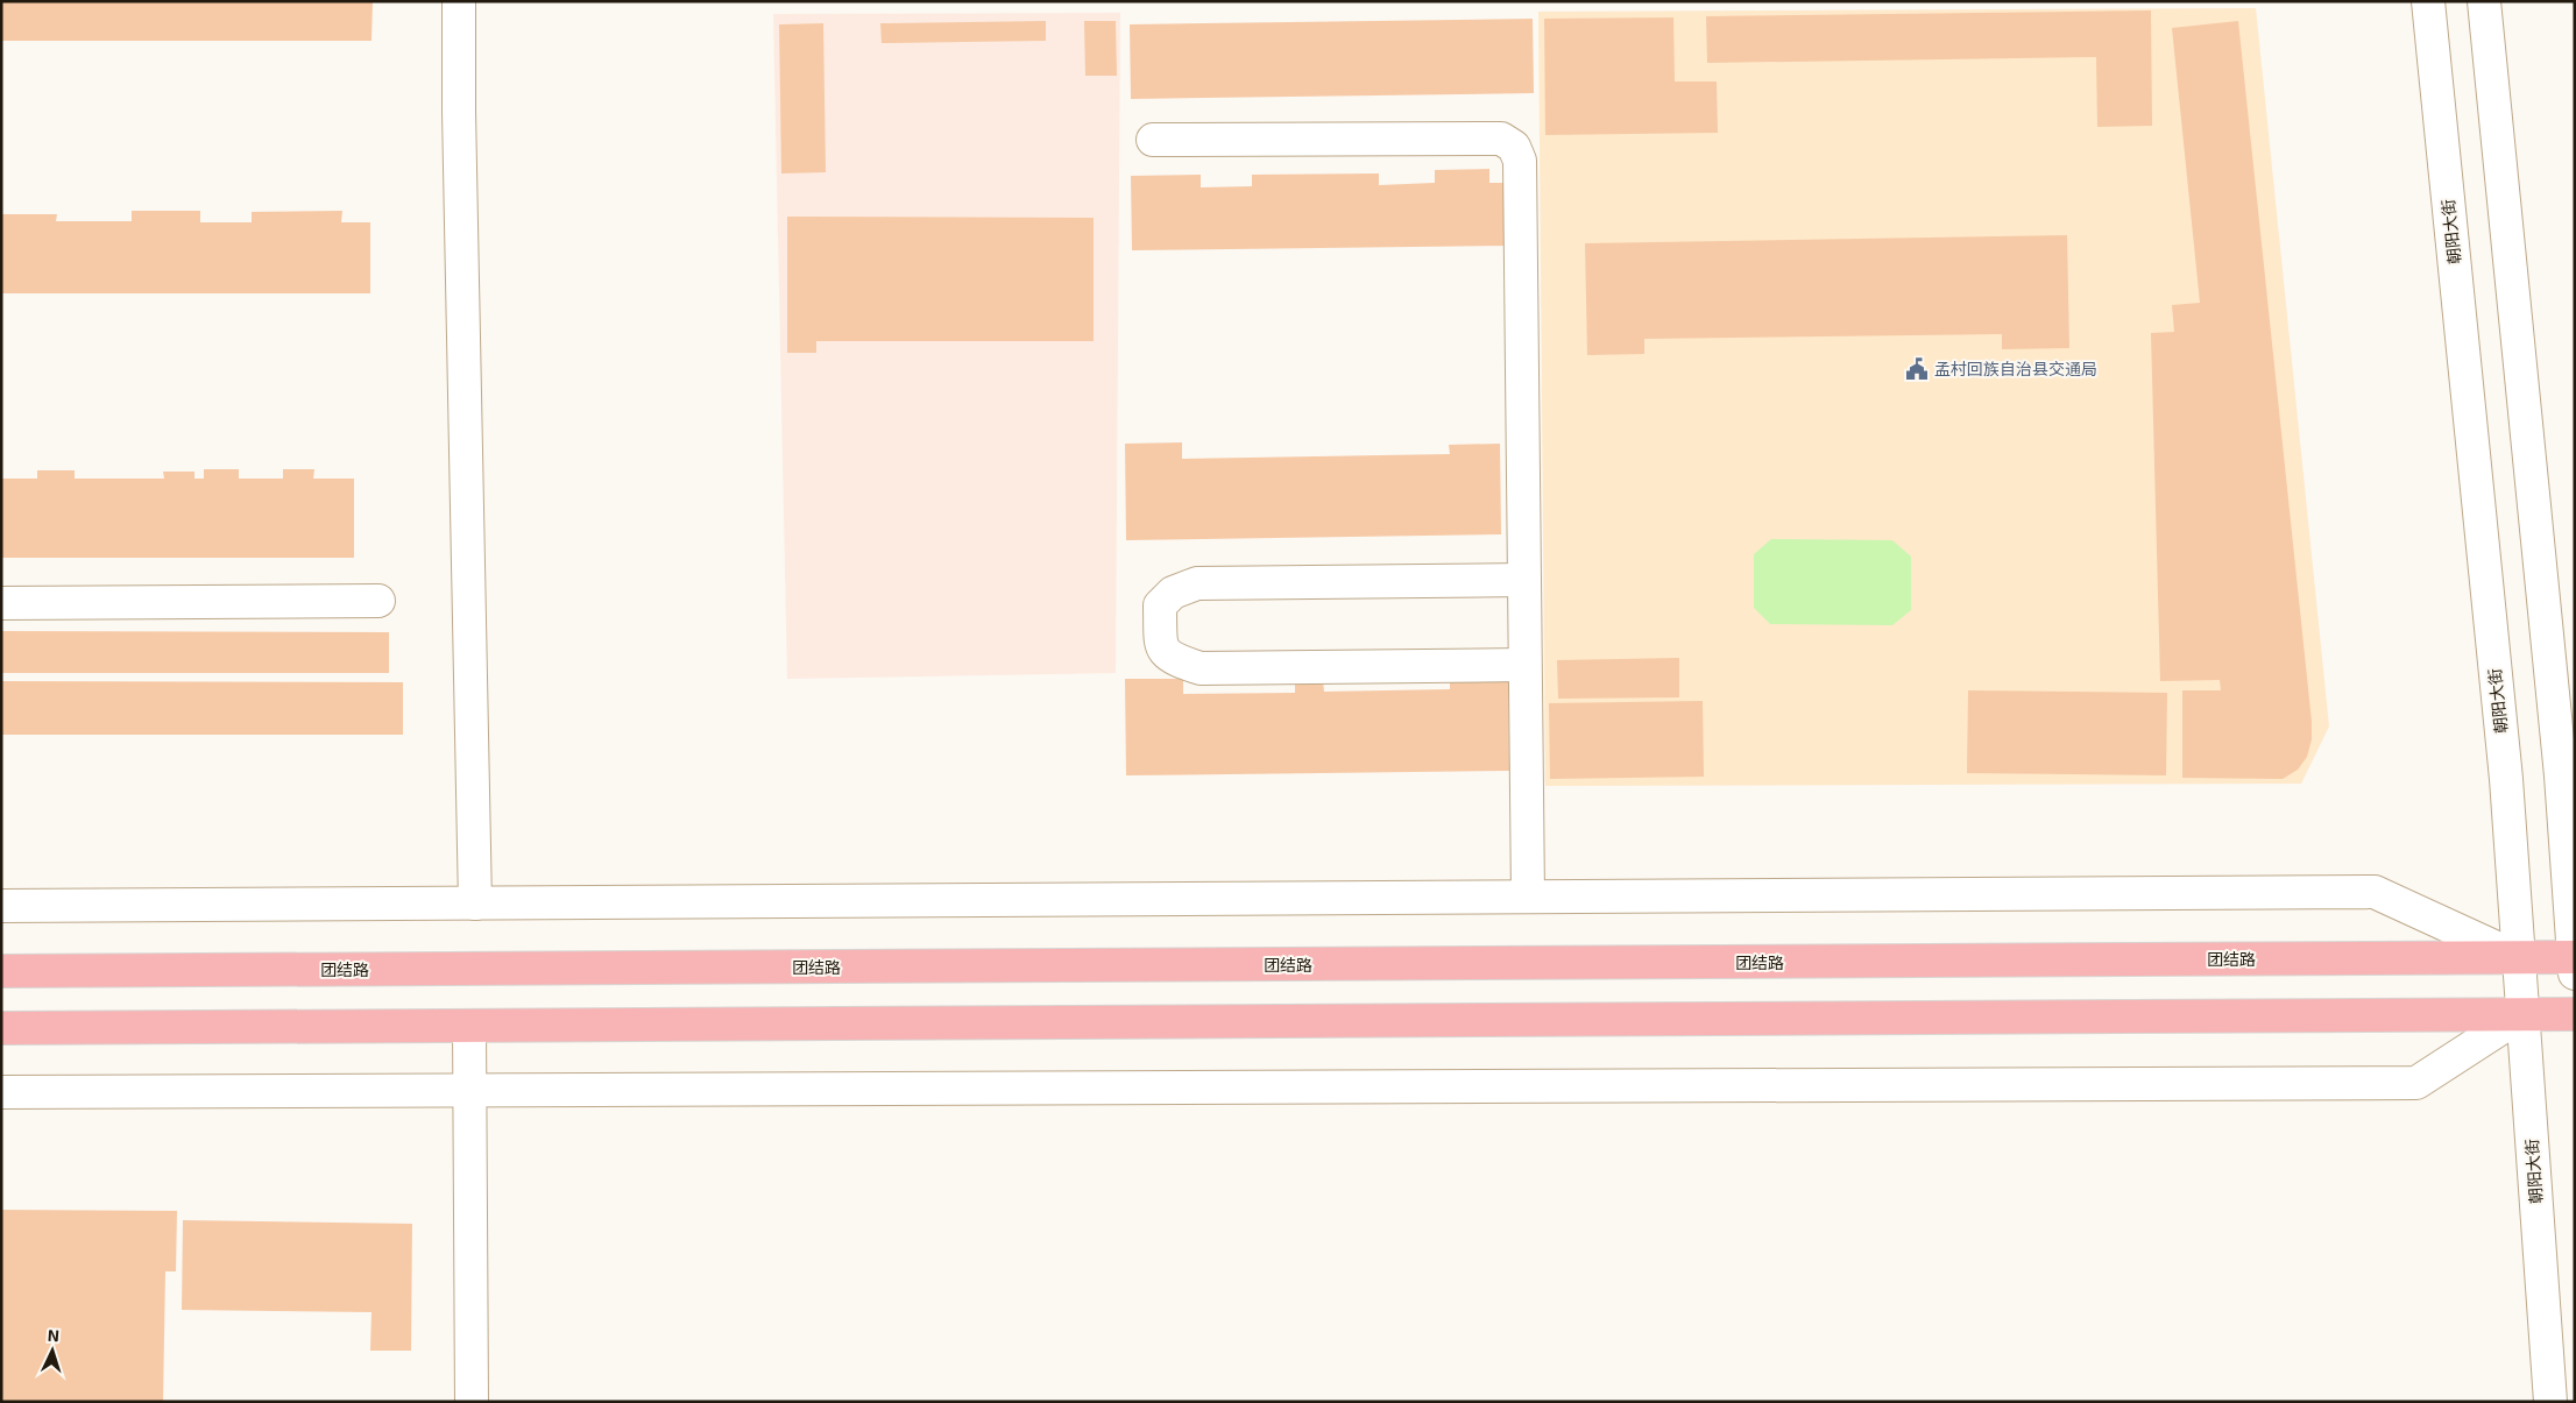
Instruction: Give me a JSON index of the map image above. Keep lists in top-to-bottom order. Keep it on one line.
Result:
{"streets":{"main road":["团结路"],"street":["朝阳大街"]},"crossings":[["朝阳大街","团结路"]],"places":{"public building":["孟村回族自治县交通局"]},"north":"top"}
